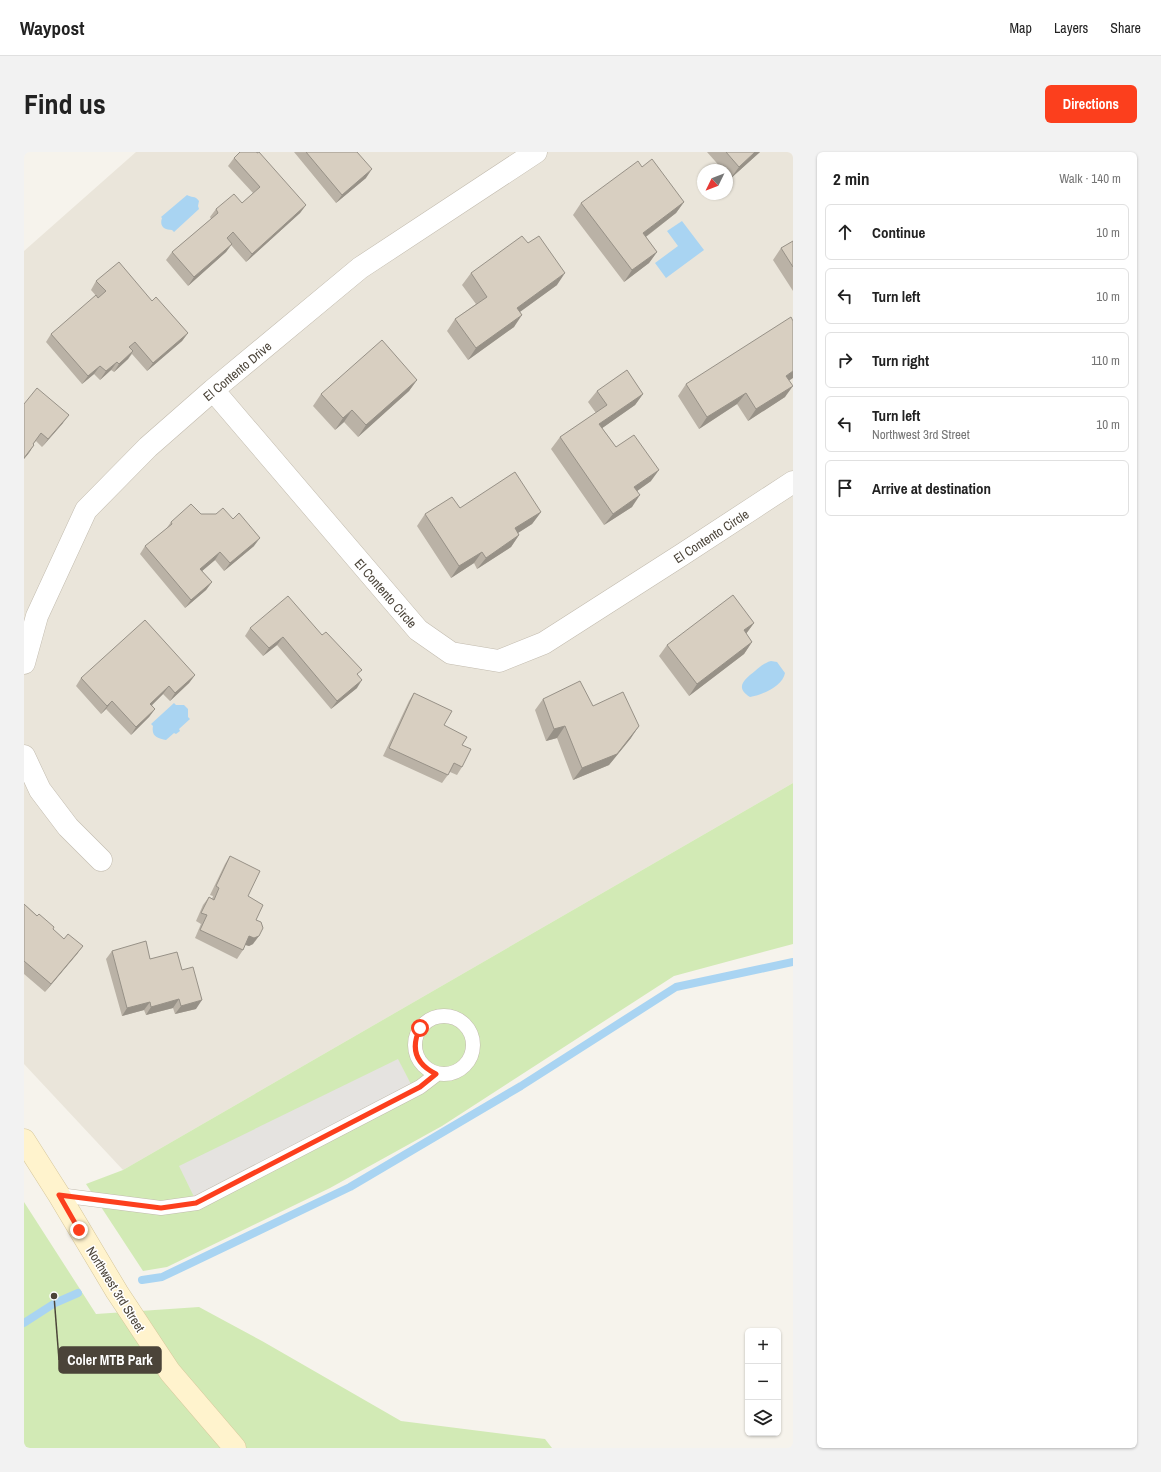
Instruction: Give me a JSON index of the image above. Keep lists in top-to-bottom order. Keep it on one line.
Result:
{"streets":{"street":["El Contento Drive","El Contento Circle","Northwest 3rd Street"]},"crossings":[["El Contento Drive","El Contento Circle"]],"places":["Coler MTB Park"],"north":"bottom left","page":{"header":"Waypost","nav":["Map","Layers","Share"],"title":"Find us","buttons":"Directions","heading":["2 min","Walk · 140 m"],"list":[["Continue","10 m"],["Turn left","10 m"],["Turn right","110 m"],["Turn left","Northwest 3rd Street","10 m"],"Arrive at destination"],"map_buttons":["+","−"]}}
